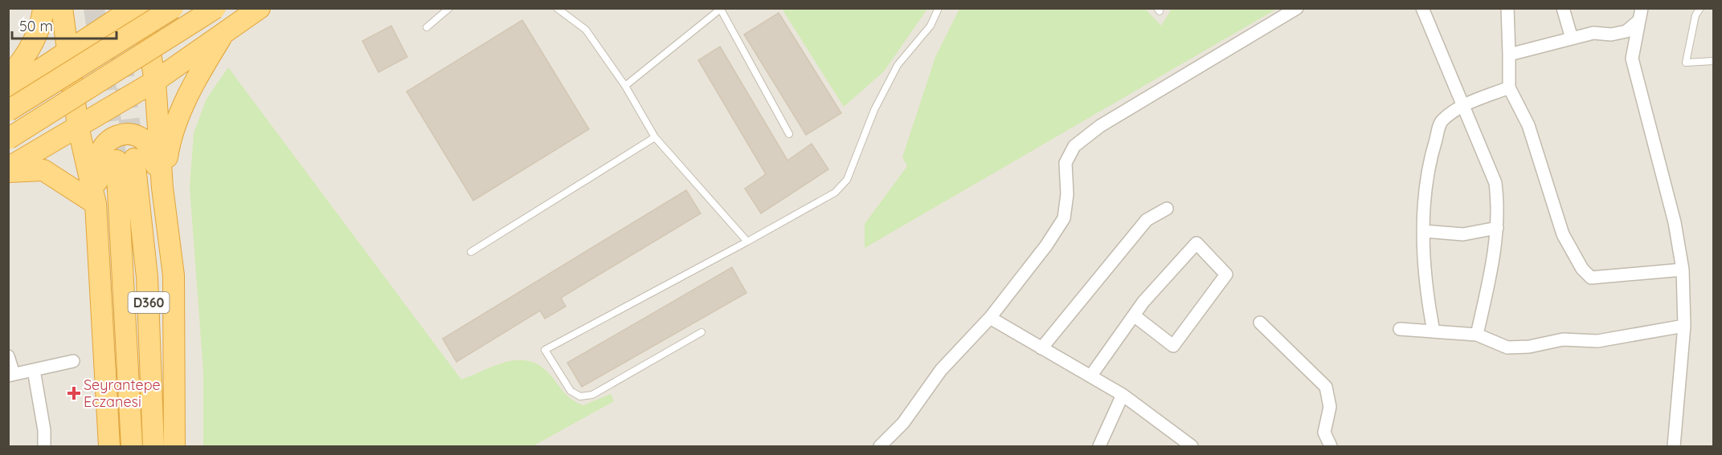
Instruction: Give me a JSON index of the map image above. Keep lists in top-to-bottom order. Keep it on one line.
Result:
{"streets":{"highway":["D360"]},"places":{"health":["Seyrantepe Eczanesi"]},"scale_bar":"50 m"}
